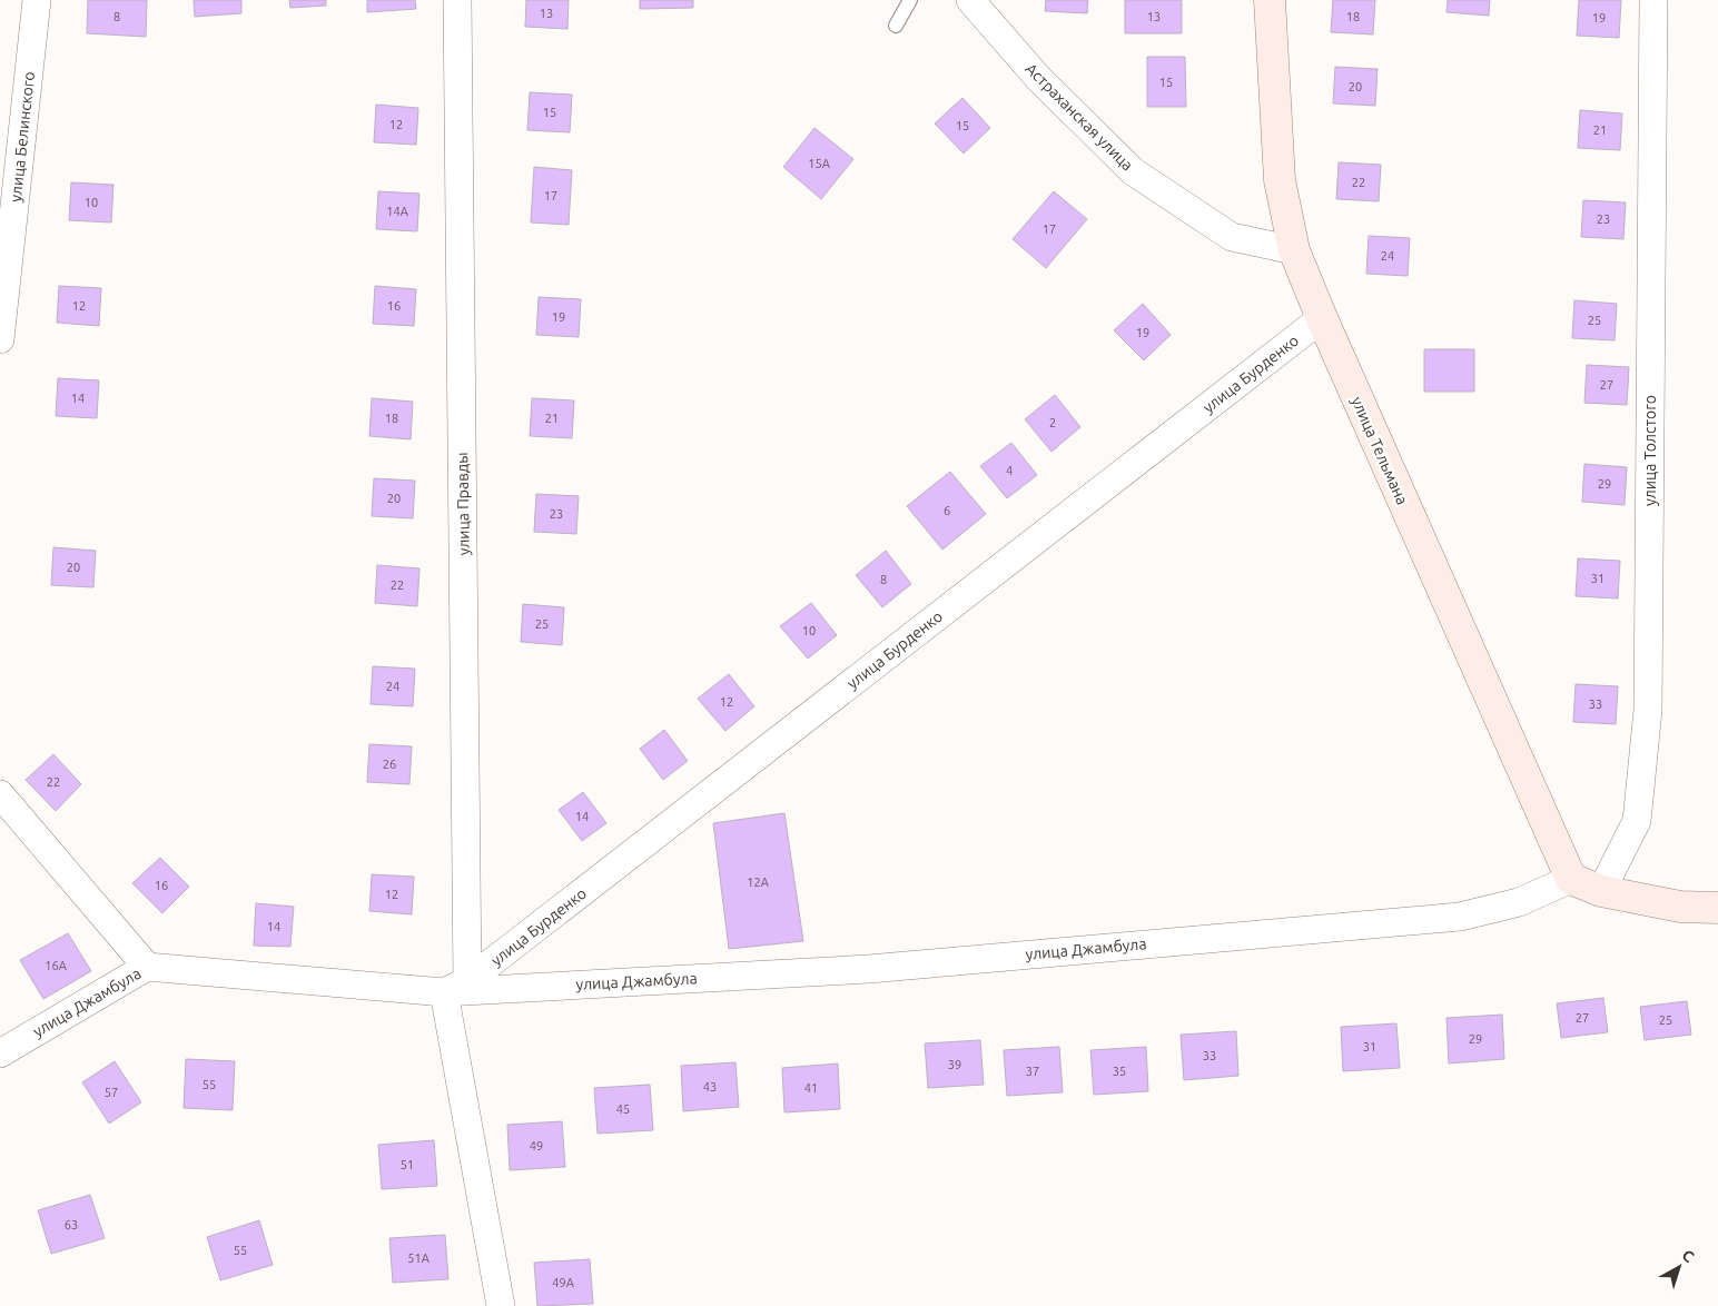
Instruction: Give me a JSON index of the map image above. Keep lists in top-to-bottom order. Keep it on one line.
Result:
{"streets":{"main road":["улица Тельмана"],"street":["Астраханская улица","улица Белинского","улица Бурденко","улица Толстого","улица Правды","улица Джамбула"]},"crossings":[["Астраханская улица","улица Тельмана"],["улица Бурденко","улица Тельмана"],["улица Бурденко","улица Правды"],["улица Бурденко","улица Джамбула"],["улица Тельмана","улица Джамбула"],["улица Правды","улица Джамбула"]],"house_numbers":["13","8","13","18","19","15","20","15","12","15","21","15А","22","17","10","14А","23","17","24","12","16","19","25","19","27","14","18","21","2","4","29","20","6","23","20","31","8","22","25","10","24","12","33","26","22","14","12А","16","12","14","16А","27","25","29","31","33","39","37","35","55","43","41","57","45","49","51","63","55","51А","49А"],"north":"top right"}
